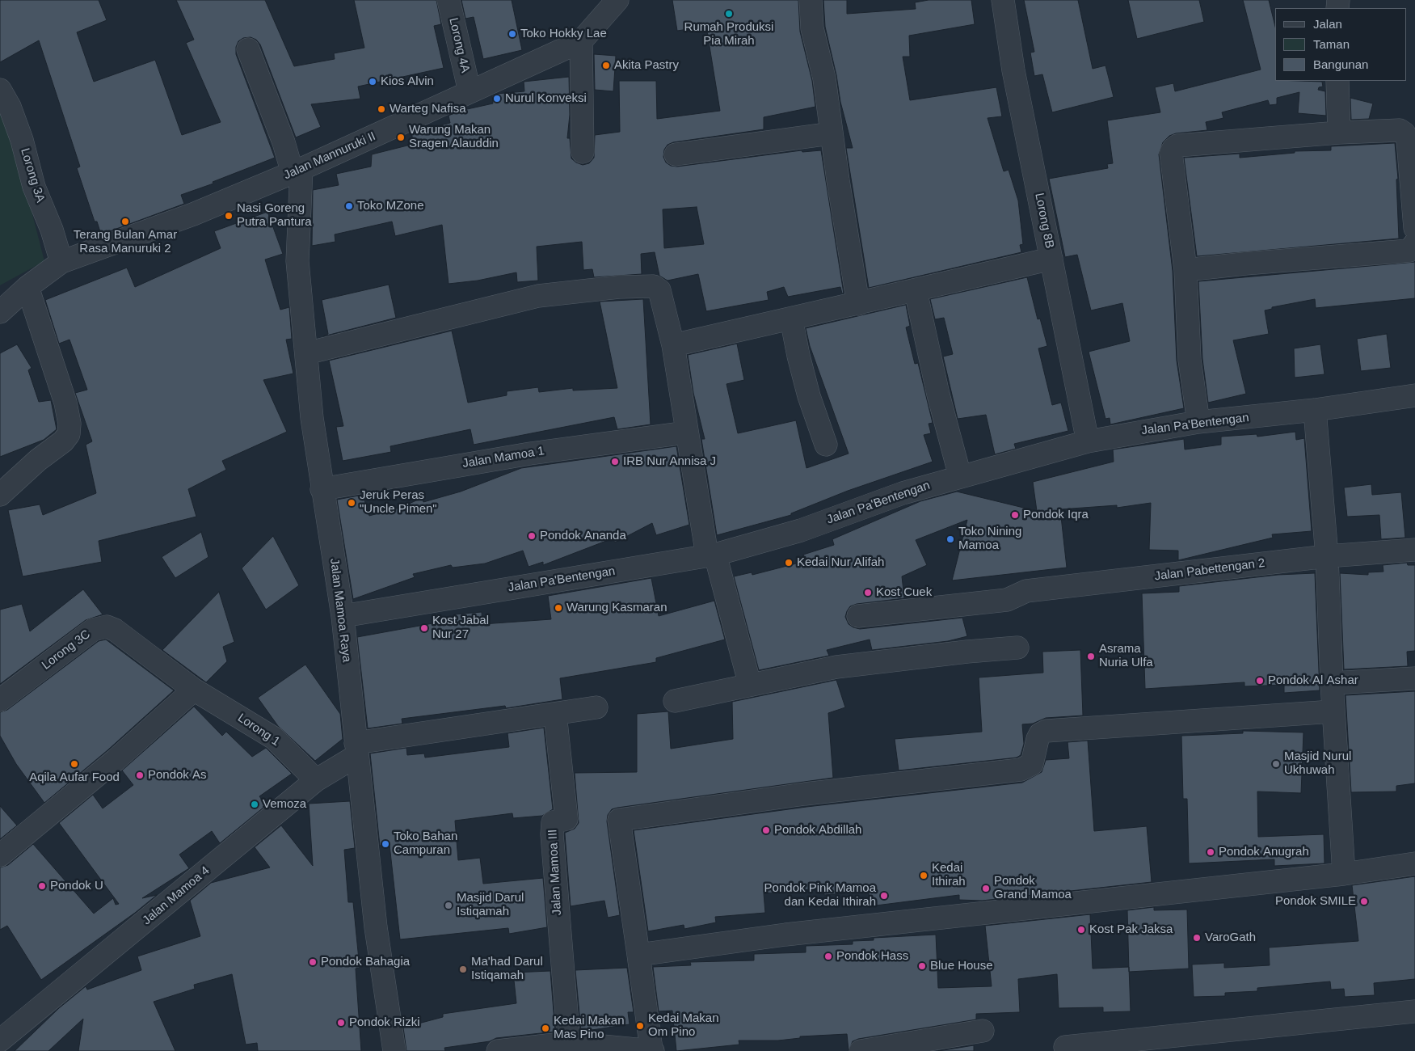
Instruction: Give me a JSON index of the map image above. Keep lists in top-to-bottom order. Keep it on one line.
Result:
{"streets":{"street":["Lorong 4A","Jalan Mannuruki II","Lorong 3A","Lorong 8B","Jalan Pa'Bentengan","Jalan Mamoa 1","Jalan Pabettengan 2","Jalan Mamoa Raya","Lorong 3C","Lorong 1","Jalan Mamoa III","Jalan Mamoa 4"]},"crossings":[["Lorong 4A","Jalan Mannuruki II"],["Jalan Mannuruki II","Lorong 3A"],["Jalan Mannuruki II","Jalan Mamoa Raya"],["Lorong 8B","Jalan Pa'Bentengan"],["Jalan Pa'Bentengan","Jalan Mamoa Raya"],["Jalan Mamoa 1","Jalan Mamoa Raya"],["Jalan Mamoa Raya","Jalan Mamoa 4"],["Lorong 3C","Lorong 1"],["Lorong 1","Jalan Mamoa 4"]],"places":["Rumah Produksi Pia Mirah","Toko Hokky Lae","Akita Pastry","Kios Alvin","Nurul Konveksi","Warteg Nafisa","Warung Makan Sragen Alauddin","Toko MZone","Nasi Goreng Putra Pantura","Terang Bulan Amar Rasa Manuruki 2","IRB Nur Annisa J","Jeruk Peras \"Uncle Pimen\"","Pondok Iqra","Pondok Ananda","Toko Nining Mamoa","Kedai Nur Alifah","Kost Cuek","Warung Kasmaran","Kost Jabal Nur 27","Asrama Nuria Ulfa","Pondok Al Ashar","Aqila Aufar Food","Masjid Nurul Ukhuwah","Pondok As","Vemoza","Pondok Abdillah","Toko Bahan Campuran","Pondok Anugrah","Kedai Ithirah","Pondok U","Pondok Grand Mamoa","Pondok Pink Mamoa dan Kedai Ithirah","Pondok SMILE","Masjid Darul Istiqamah","Kost Pak Jaksa","VaroGath","Pondok Hass","Pondok Bahagia","Blue House","Ma'had Darul Istiqamah","Pondok Rizki","Kedai Makan Om Pino","Kedai Makan Mas Pino"],"legend":["Jalan","Taman","Bangunan"]}
